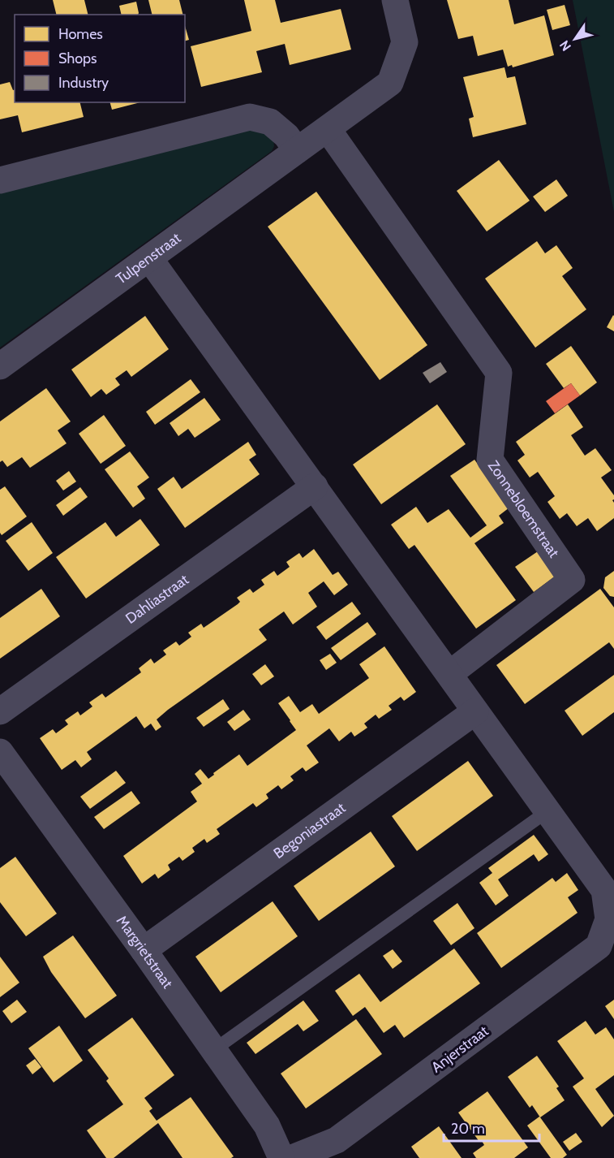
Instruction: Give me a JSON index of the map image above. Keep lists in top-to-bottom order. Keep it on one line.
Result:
{"streets":{"street":["Tulpenstraat","Zonnebloemstraat","Dahliastraat","Begoniastraat","Margrietstraat","Anjerstraat"]},"crossings":[["Tulpenstraat","Zonnebloemstraat"],["Begoniastraat","Margrietstraat"]],"legend":["Homes","Shops","Industry"],"scale_bar":"20 m","north":"bottom left"}
